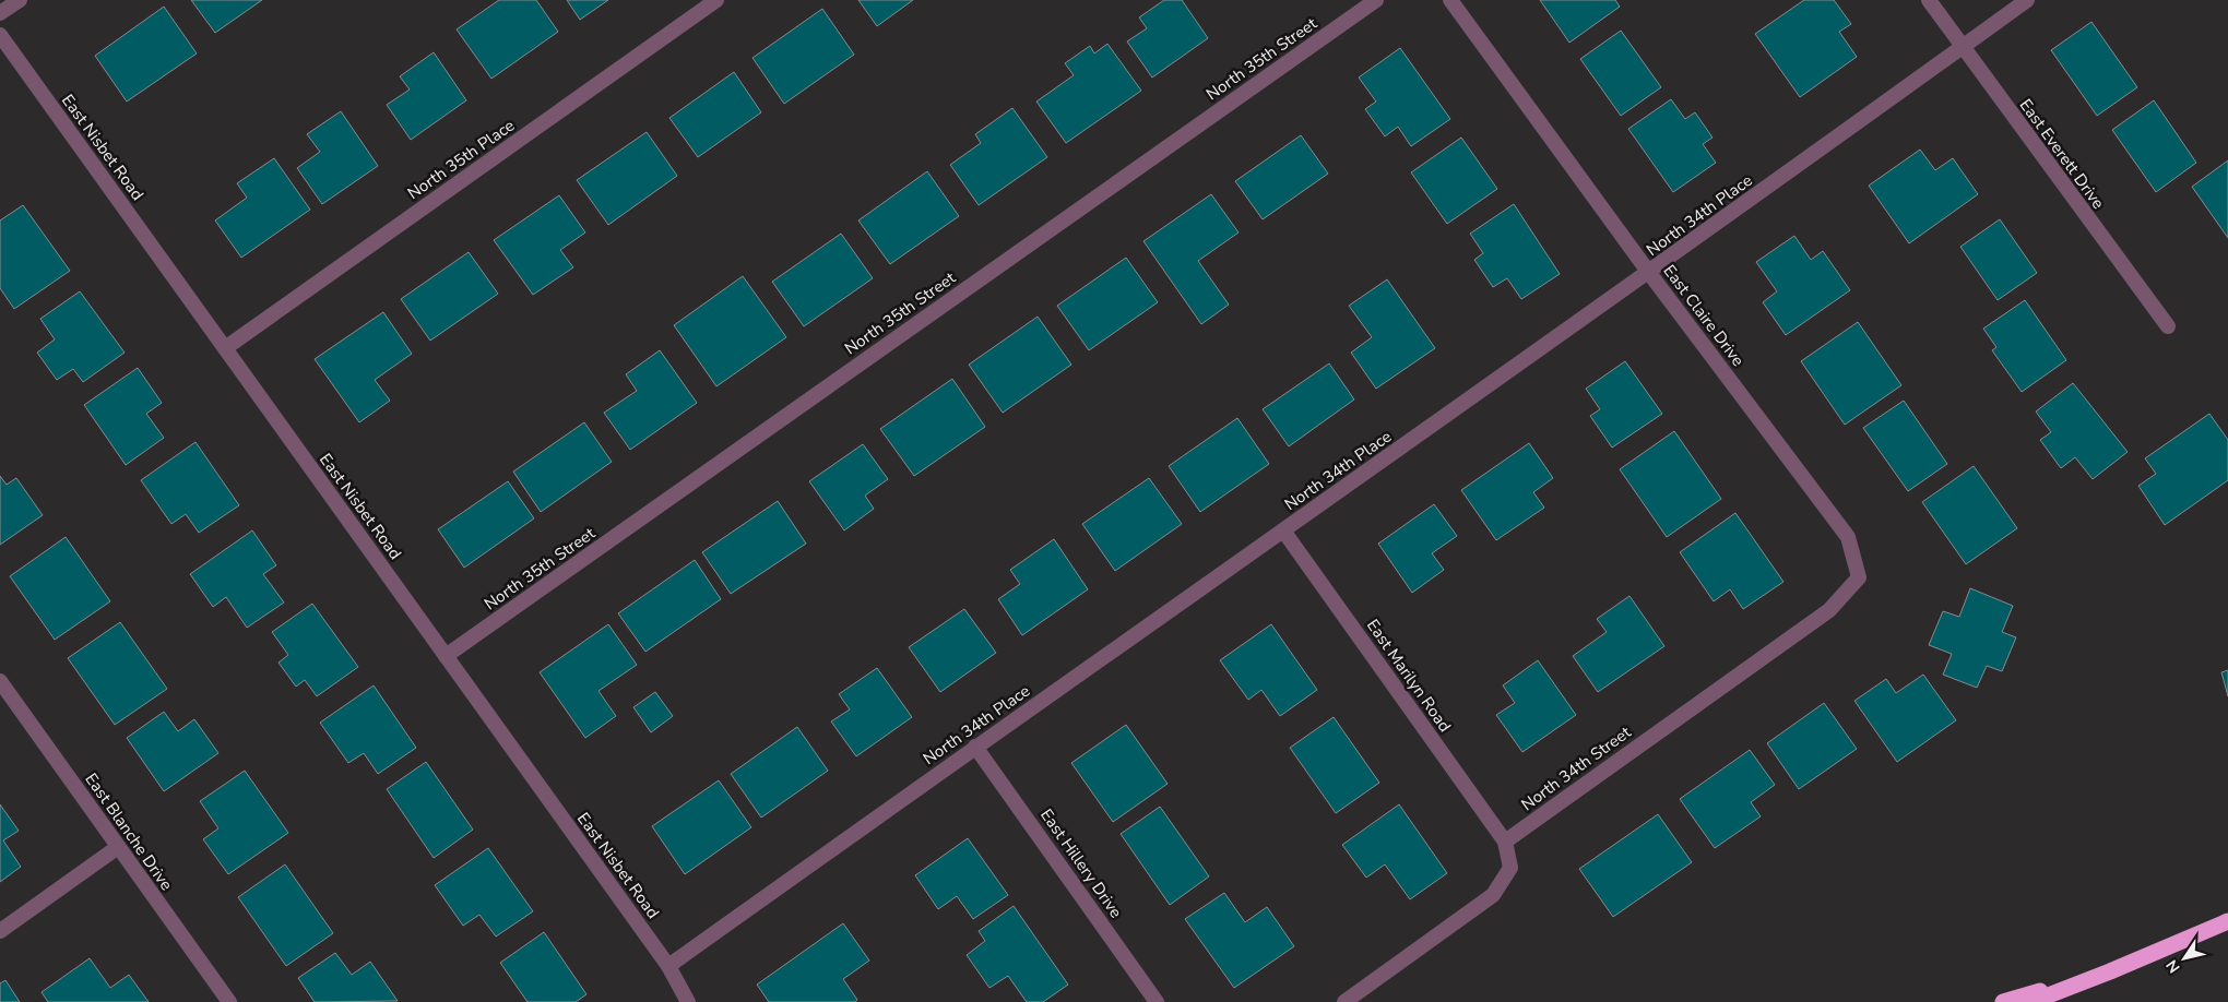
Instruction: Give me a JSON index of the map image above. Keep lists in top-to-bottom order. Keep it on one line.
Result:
{"streets":{"street":["North 35th Street","East Nisbet Road","East Everett Drive","North 35th Place","North 34th Place","East Claire Drive","East Marilyn Road","North 34th Street","East Blanche Drive","East Hillery Drive"]},"crossings":[["North 35th Street","East Nisbet Road"],["East Nisbet Road","North 35th Place"],["East Nisbet Road","North 34th Place"],["East Everett Drive","North 34th Place"],["North 34th Place","East Claire Drive"],["North 34th Place","East Marilyn Road"],["North 34th Place","East Hillery Drive"],["East Claire Drive","North 34th Street"],["East Marilyn Road","North 34th Street"]],"north":"bottom left"}
